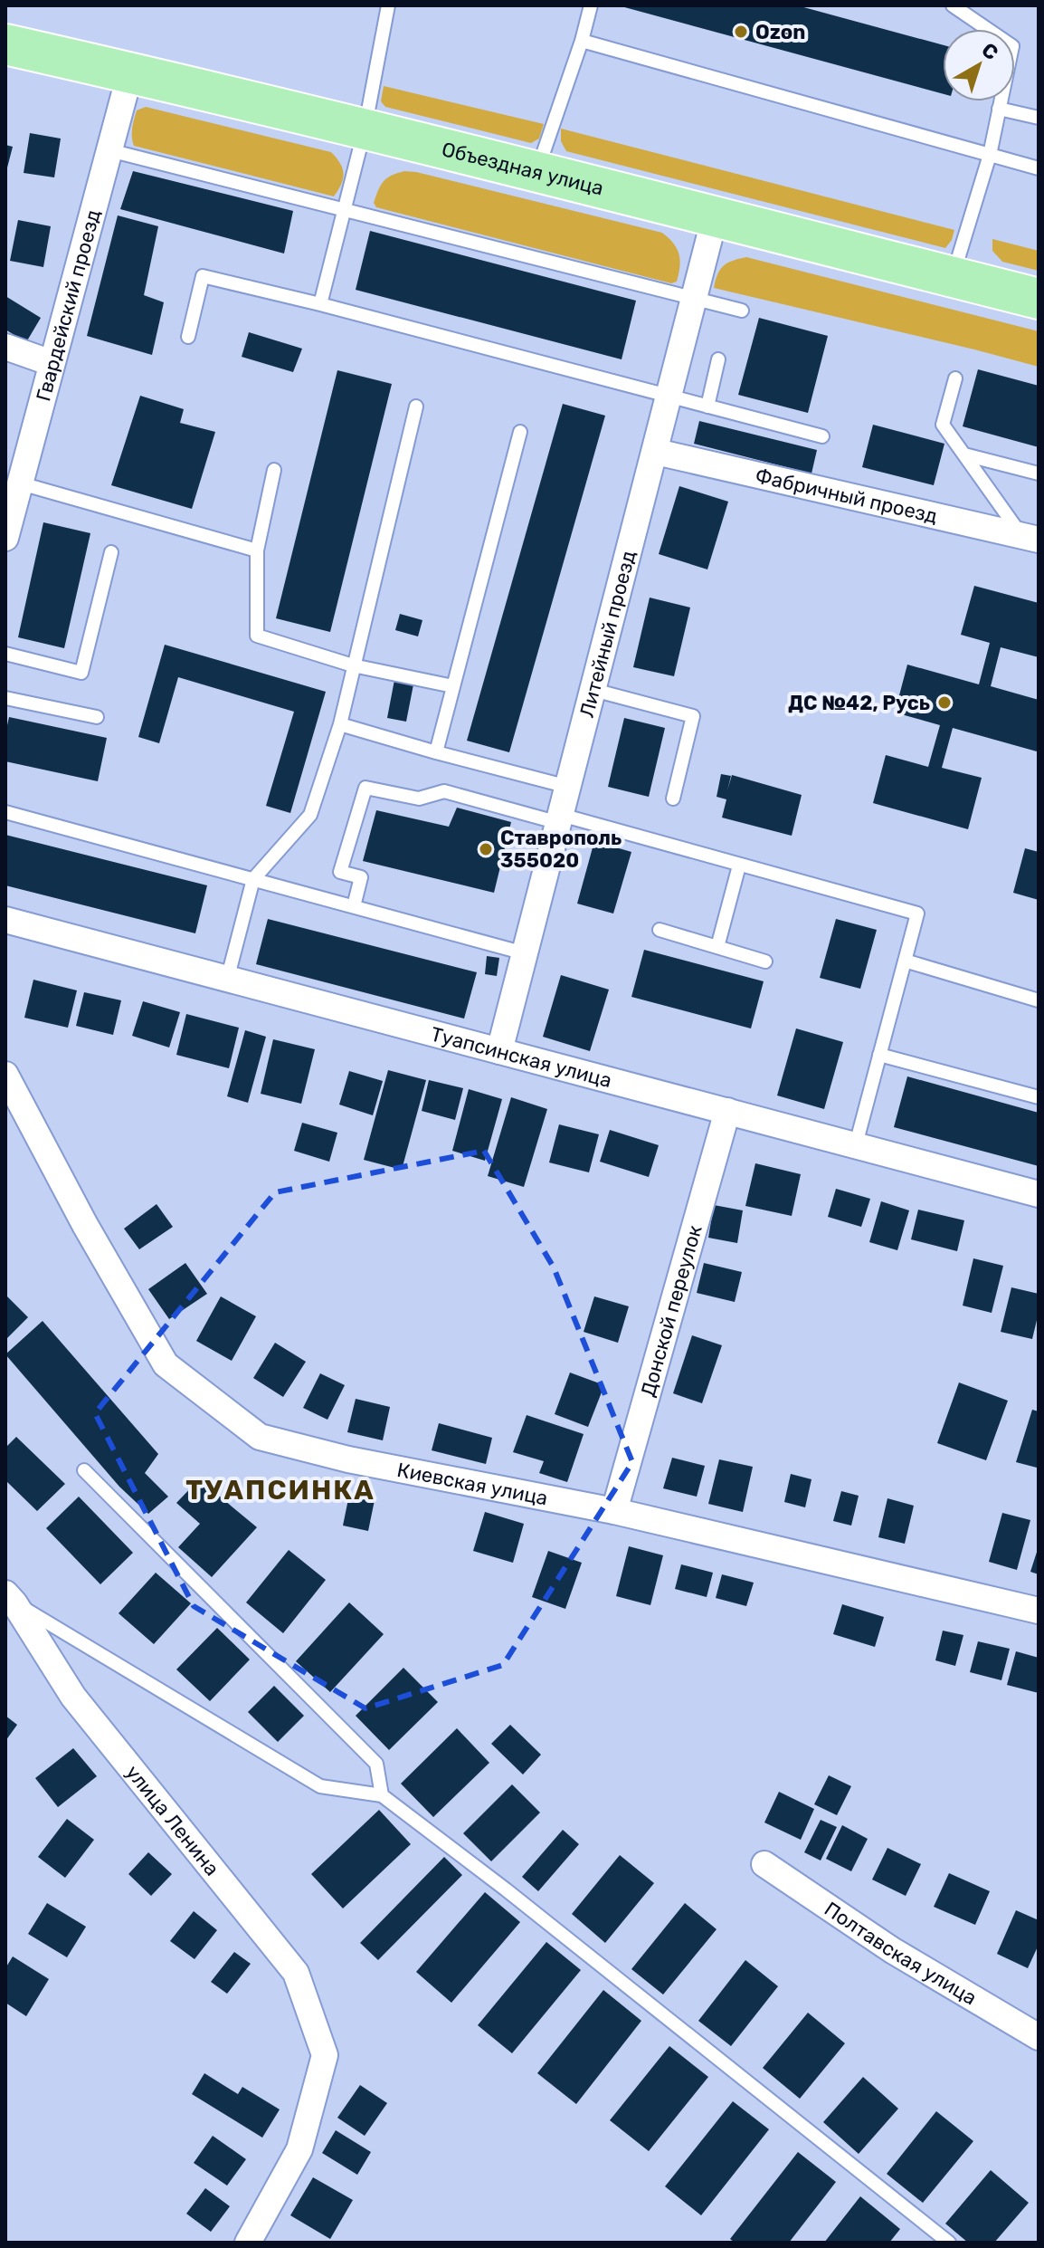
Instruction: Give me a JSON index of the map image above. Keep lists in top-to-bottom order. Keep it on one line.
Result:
{"streets":{"main road":["Объездная улица"],"street":["Гвардейский проезд","Фабричный проезд","Литейный проезд","Туапсинская улица","Донской переулок","Киевская улица","улица Ленина","Полтавская улица"]},"crossings":[["Объездная улица","Гвардейский проезд"],["Объездная улица","Литейный проезд"],["Фабричный проезд","Литейный проезд"],["Литейный проезд","Туапсинская улица"],["Туапсинская улица","Донской переулок"],["Донской переулок","Киевская улица"]],"districts":["ТУАПСИНКА"],"places":["Ozon","ДС №42, Русь","Ставрополь 355020"],"north":"top right"}
